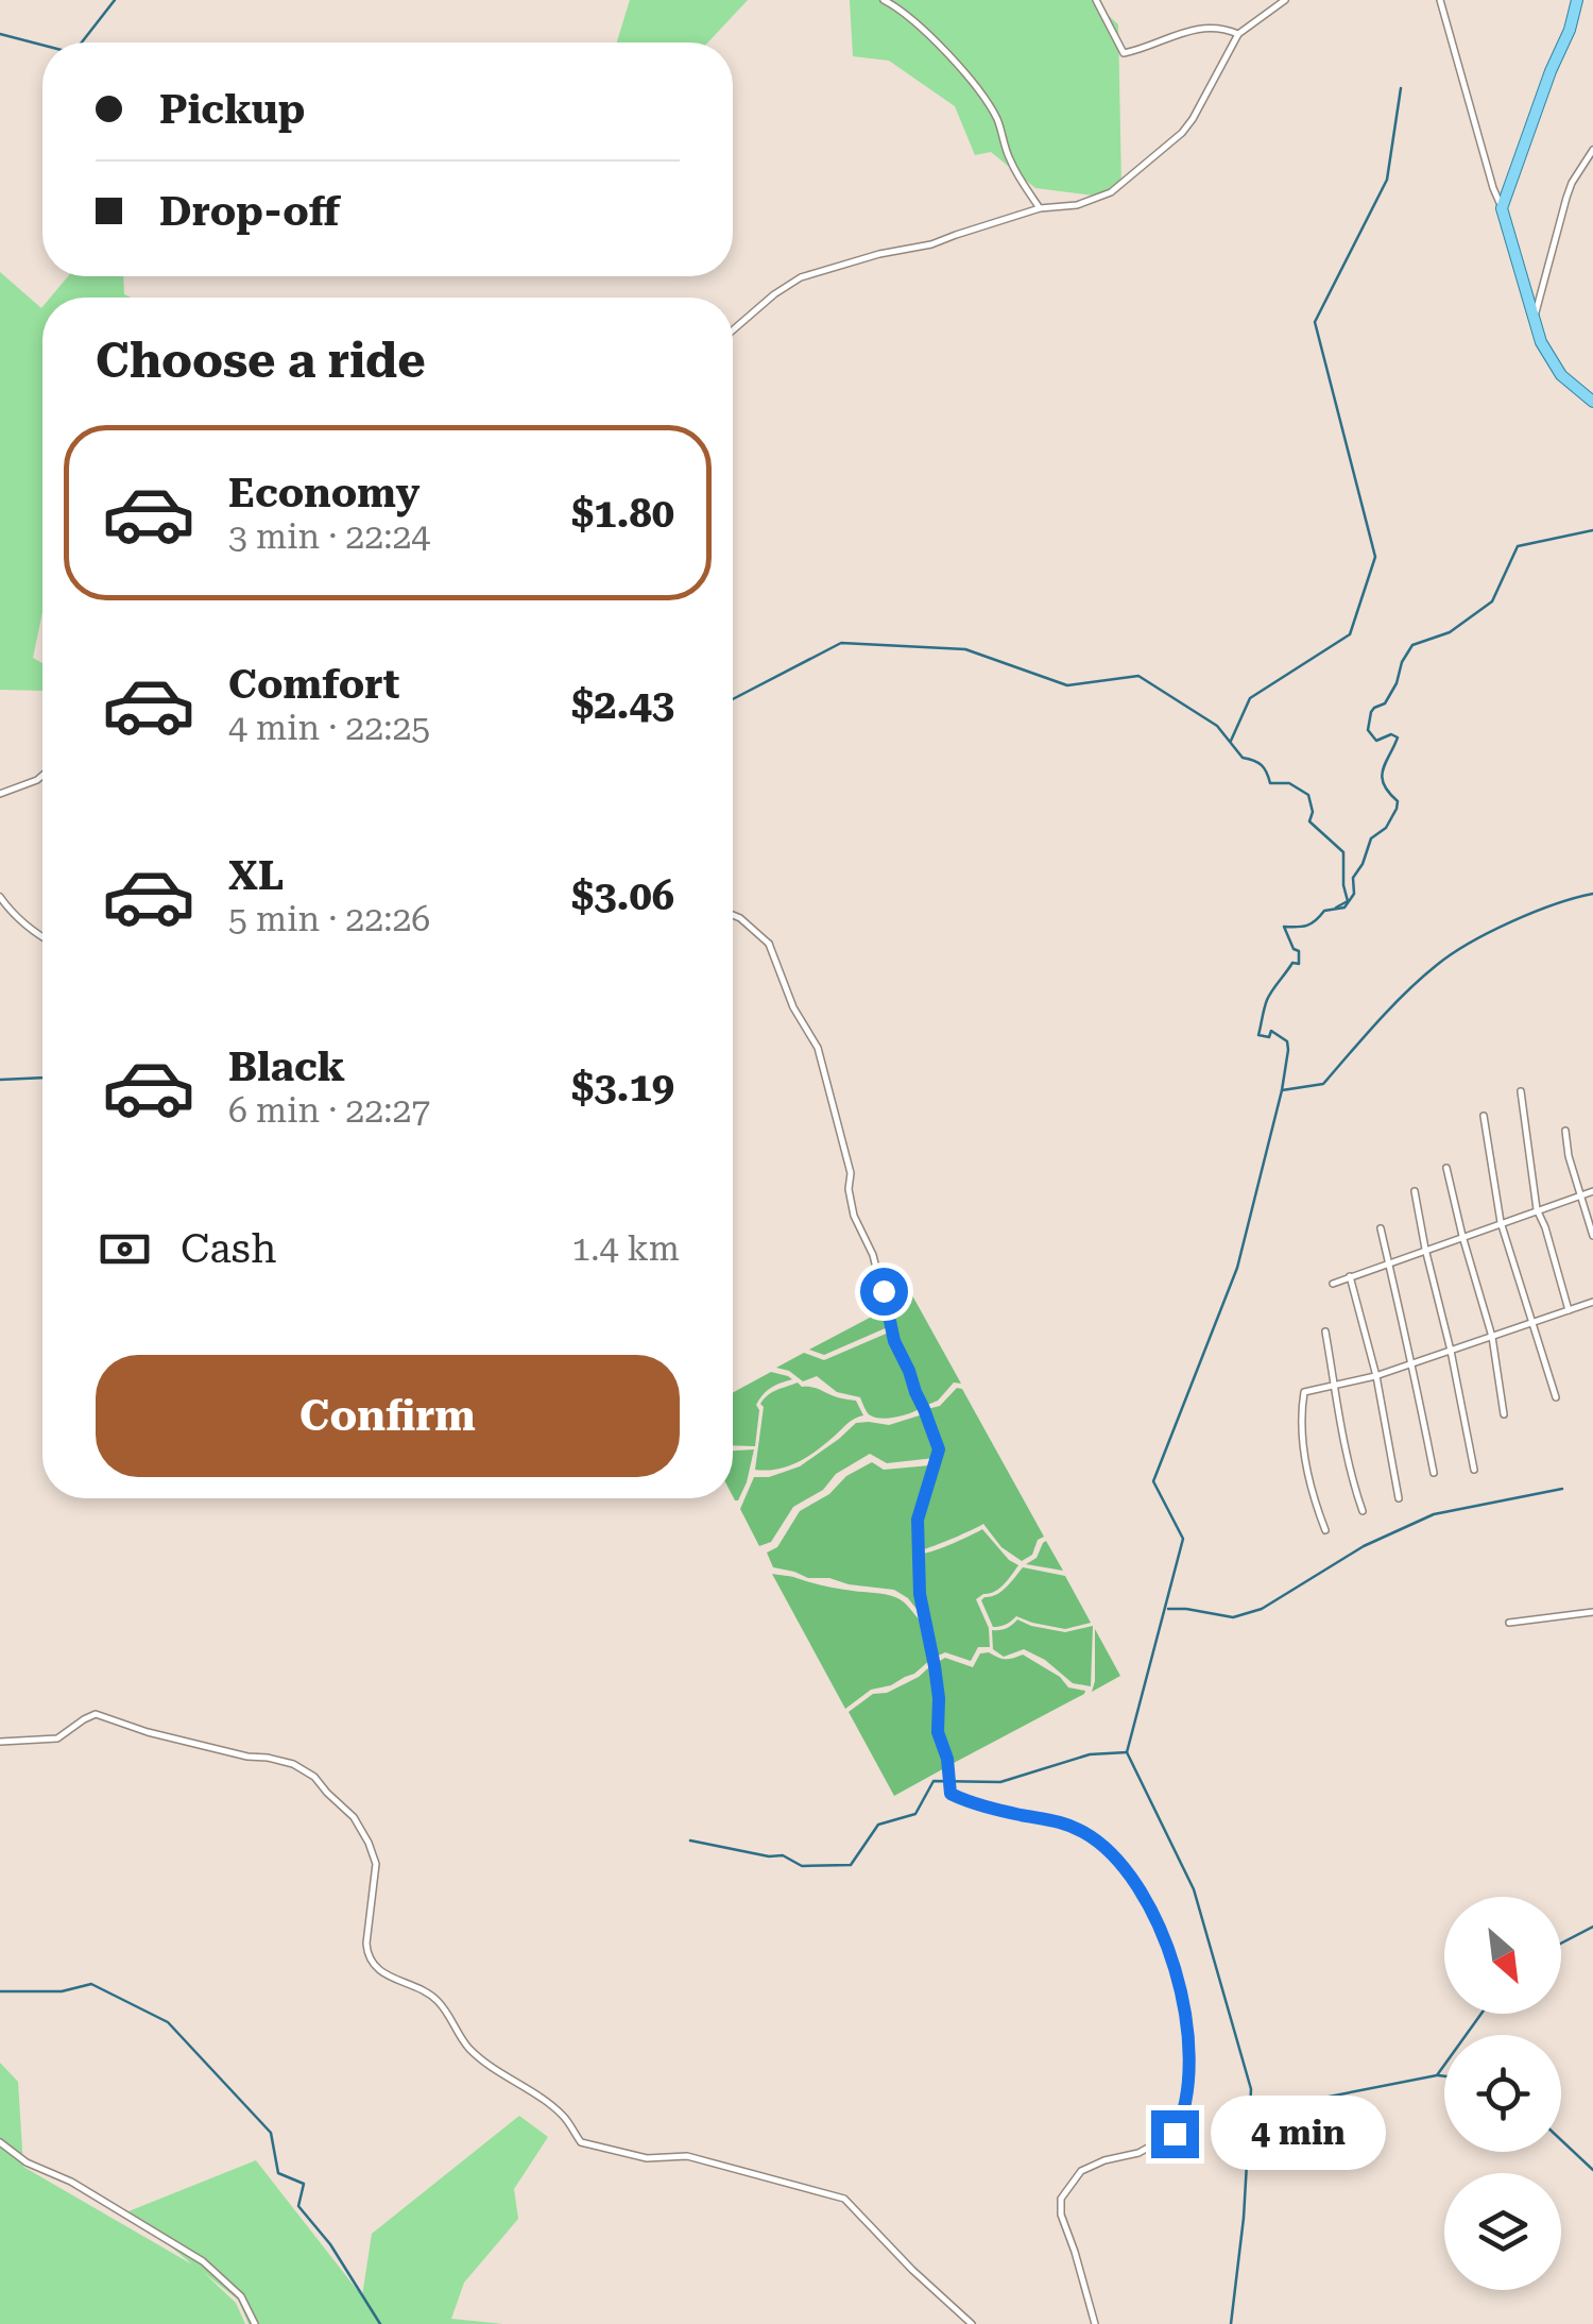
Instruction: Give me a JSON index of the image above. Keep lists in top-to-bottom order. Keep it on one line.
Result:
{"north":"bottom right","page":{"banner":["Pickup","Drop-off"],"heading":"Choose a ride","list":[{"name":"Economy","note":"3 min · 22:24","value":"$1.80"},{"name":"Comfort","note":"4 min · 22:25","value":"$2.43"},{"name":"XL","note":"5 min · 22:26","value":"$3.06"},{"name":"Black","note":"6 min · 22:27","value":"$3.19"}],"pay":["Cash","1.4 km"],"buttons":"Confirm","bubble":"4 min"}}
